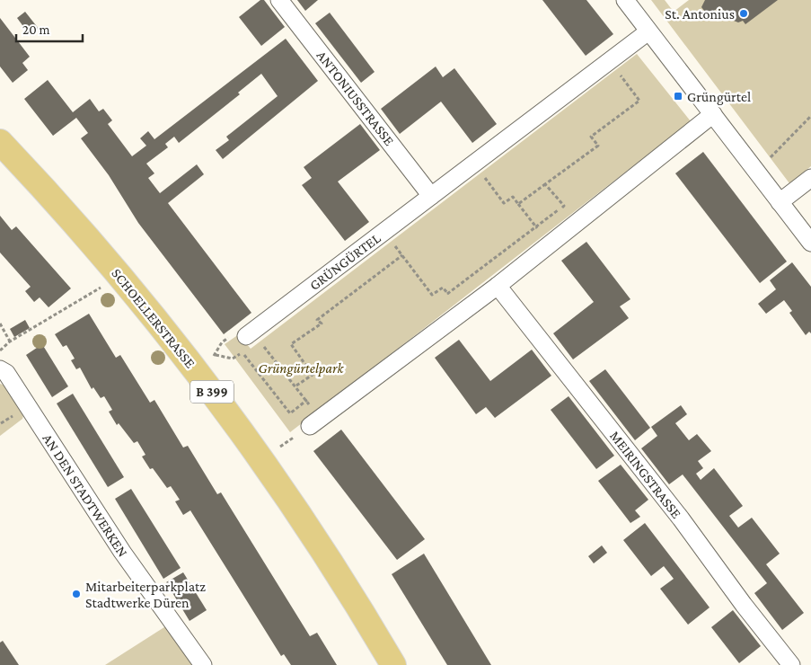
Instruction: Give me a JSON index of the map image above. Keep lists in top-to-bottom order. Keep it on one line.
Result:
{"streets":{"main road":["SCHOELLERSTRASSE","B 399"],"street":["ANTONIUSSTRASSE","GRÜNGÜRTEL","MEIRINGSTRASSE","AN DEN STADTWERKEN"]},"crossings":[["ANTONIUSSTRASSE","GRÜNGÜRTEL"]],"parks":["Grüngürtelpark"],"places":{"other":["St. Antonius","Mitarbeiterparkplatz Stadtwerke Düren"],"transit":["Grüngürtel"]},"scale_bar":"20 m"}
